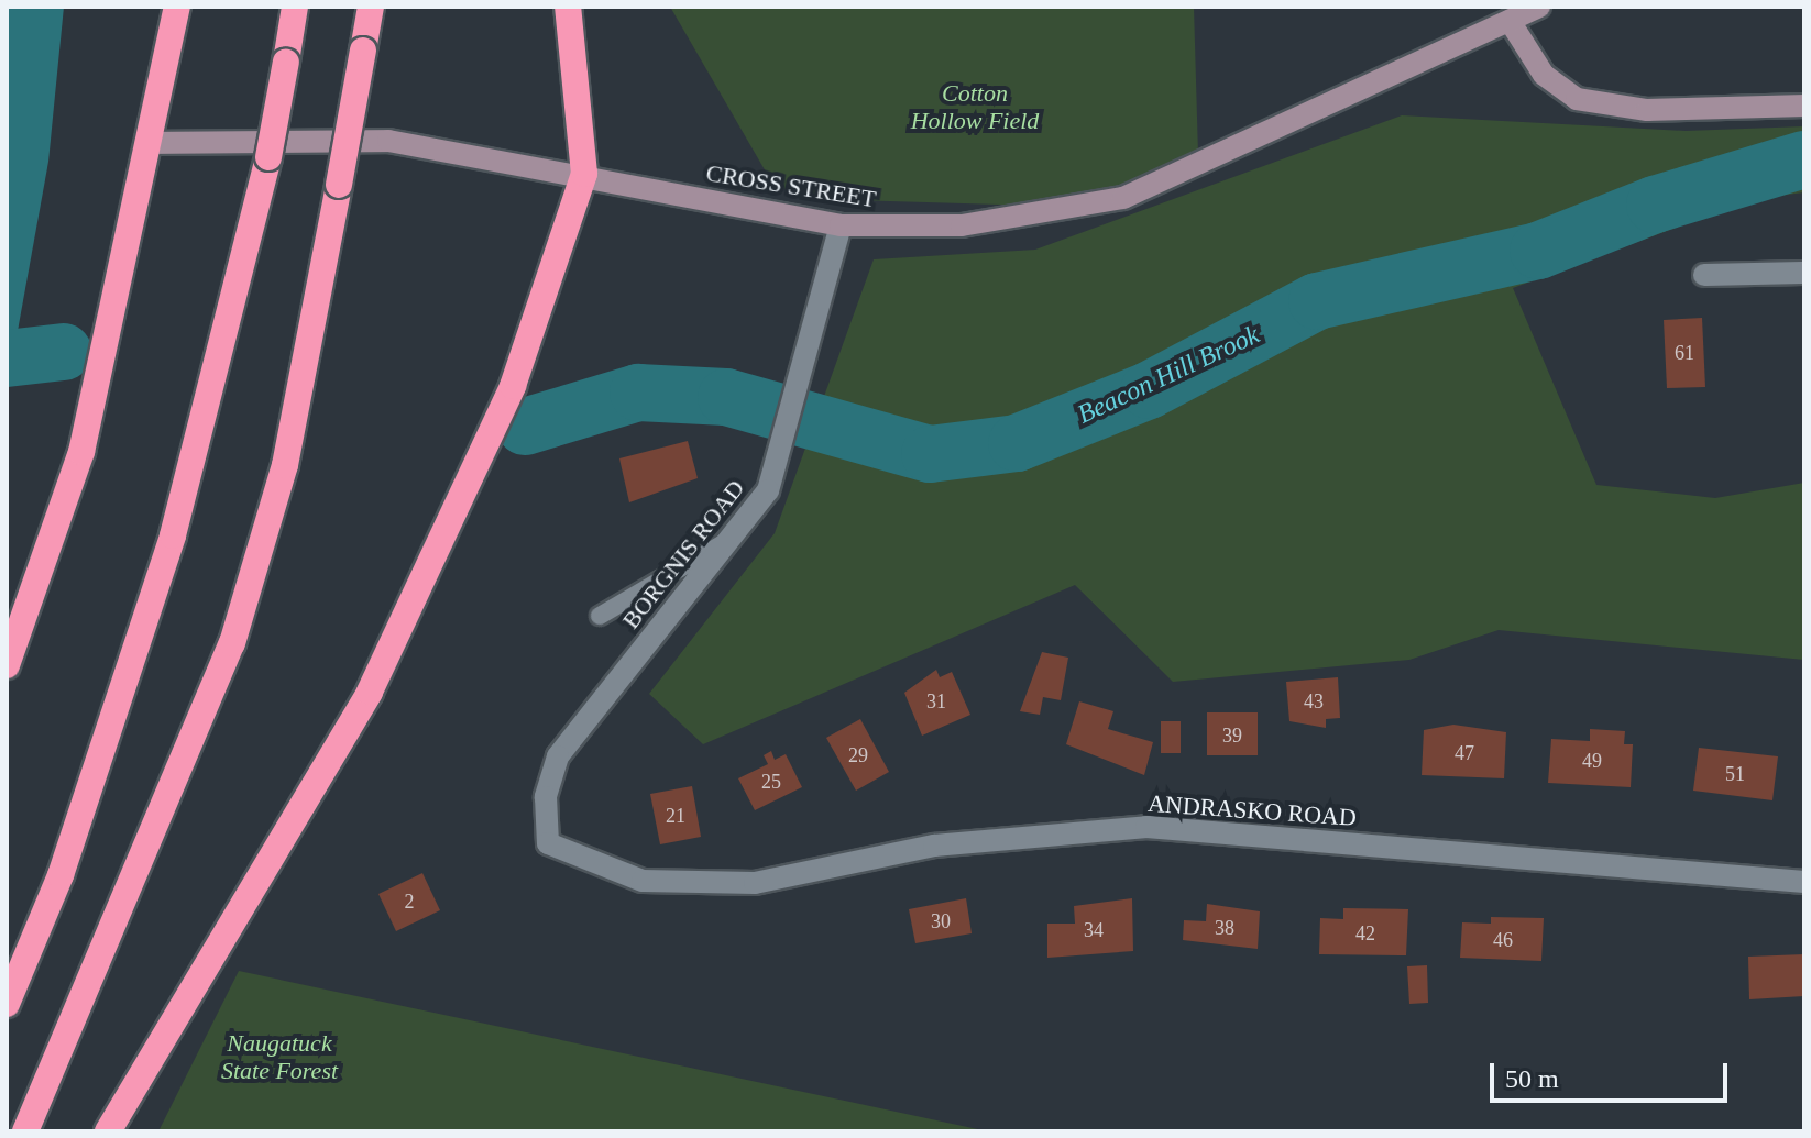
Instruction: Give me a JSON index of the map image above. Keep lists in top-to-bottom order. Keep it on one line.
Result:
{"streets":{"street":["CROSS STREET","BORGNIS ROAD","ANDRASKO ROAD"]},"crossings":[["CROSS STREET","BORGNIS ROAD"],["BORGNIS ROAD","ANDRASKO ROAD"]],"water":["Beacon Hill Brook"],"parks":["Cotton Hollow Field","Naugatuck State Forest"],"house_numbers":["61","31","43","39","47","29","49","51","25","21","2","30","38","34","42","46"],"scale_bar":"50 m"}
